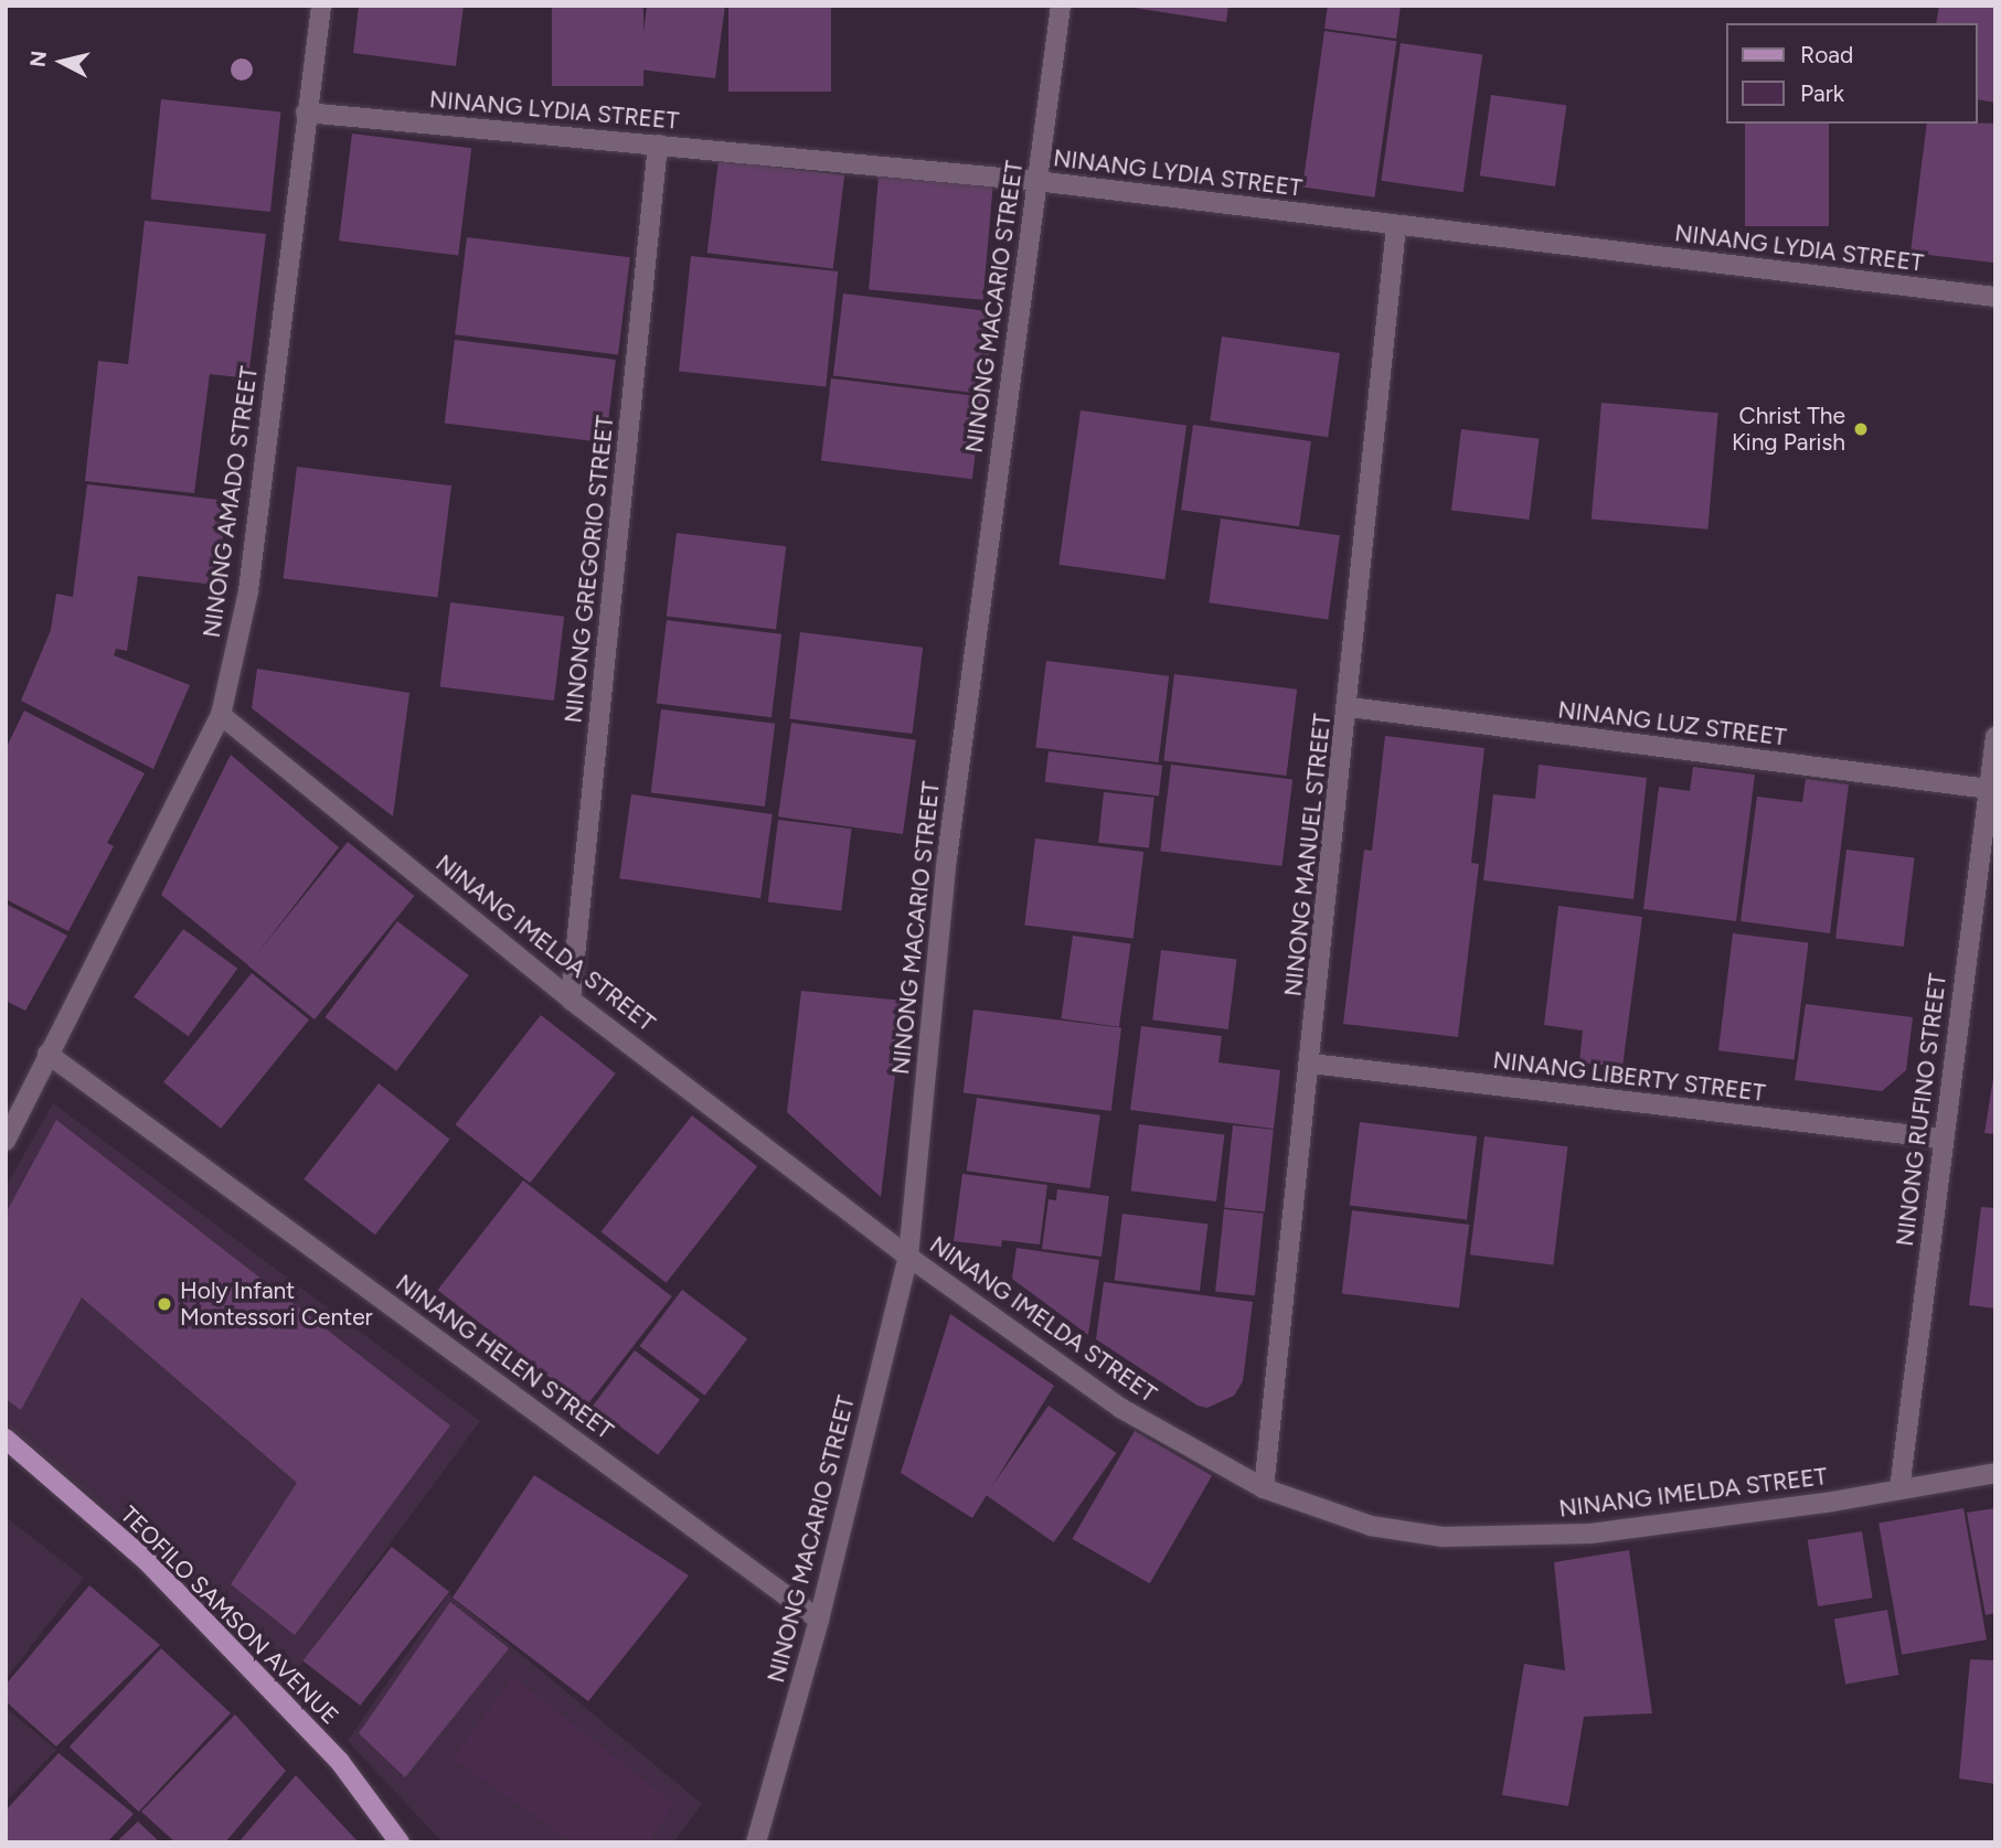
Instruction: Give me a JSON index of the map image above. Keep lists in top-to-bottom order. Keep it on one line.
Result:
{"streets":{"main road":["TEOFILO SAMSON AVENUE"],"street":["NINANG LYDIA STREET","NINONG MACARIO STREET","NINONG AMADO STREET","NINONG GREGORIO STREET","NINANG LUZ STREET","NINONG MANUEL STREET","NINANG IMELDA STREET","NINANG LIBERTY STREET","NINONG RUFINO STREET","NINANG HELEN STREET"]},"crossings":[["NINANG LYDIA STREET","NINONG MACARIO STREET"],["NINANG LYDIA STREET","NINONG AMADO STREET"],["NINANG LYDIA STREET","NINONG GREGORIO STREET"],["NINANG LYDIA STREET","NINONG MANUEL STREET"],["NINONG MACARIO STREET","NINANG IMELDA STREET"],["NINONG MACARIO STREET","NINANG HELEN STREET"],["NINONG AMADO STREET","NINANG IMELDA STREET"],["NINONG AMADO STREET","NINANG HELEN STREET"],["NINONG GREGORIO STREET","NINANG IMELDA STREET"],["NINANG LUZ STREET","NINONG MANUEL STREET"],["NINANG LUZ STREET","NINONG RUFINO STREET"],["NINONG MANUEL STREET","NINANG IMELDA STREET"],["NINONG MANUEL STREET","NINANG LIBERTY STREET"],["NINANG IMELDA STREET","NINONG RUFINO STREET"],["NINANG LIBERTY STREET","NINONG RUFINO STREET"]],"places":["Christ The King Parish","Holy Infant Montessori Center"],"legend":["Road","Park"],"north":"left"}
